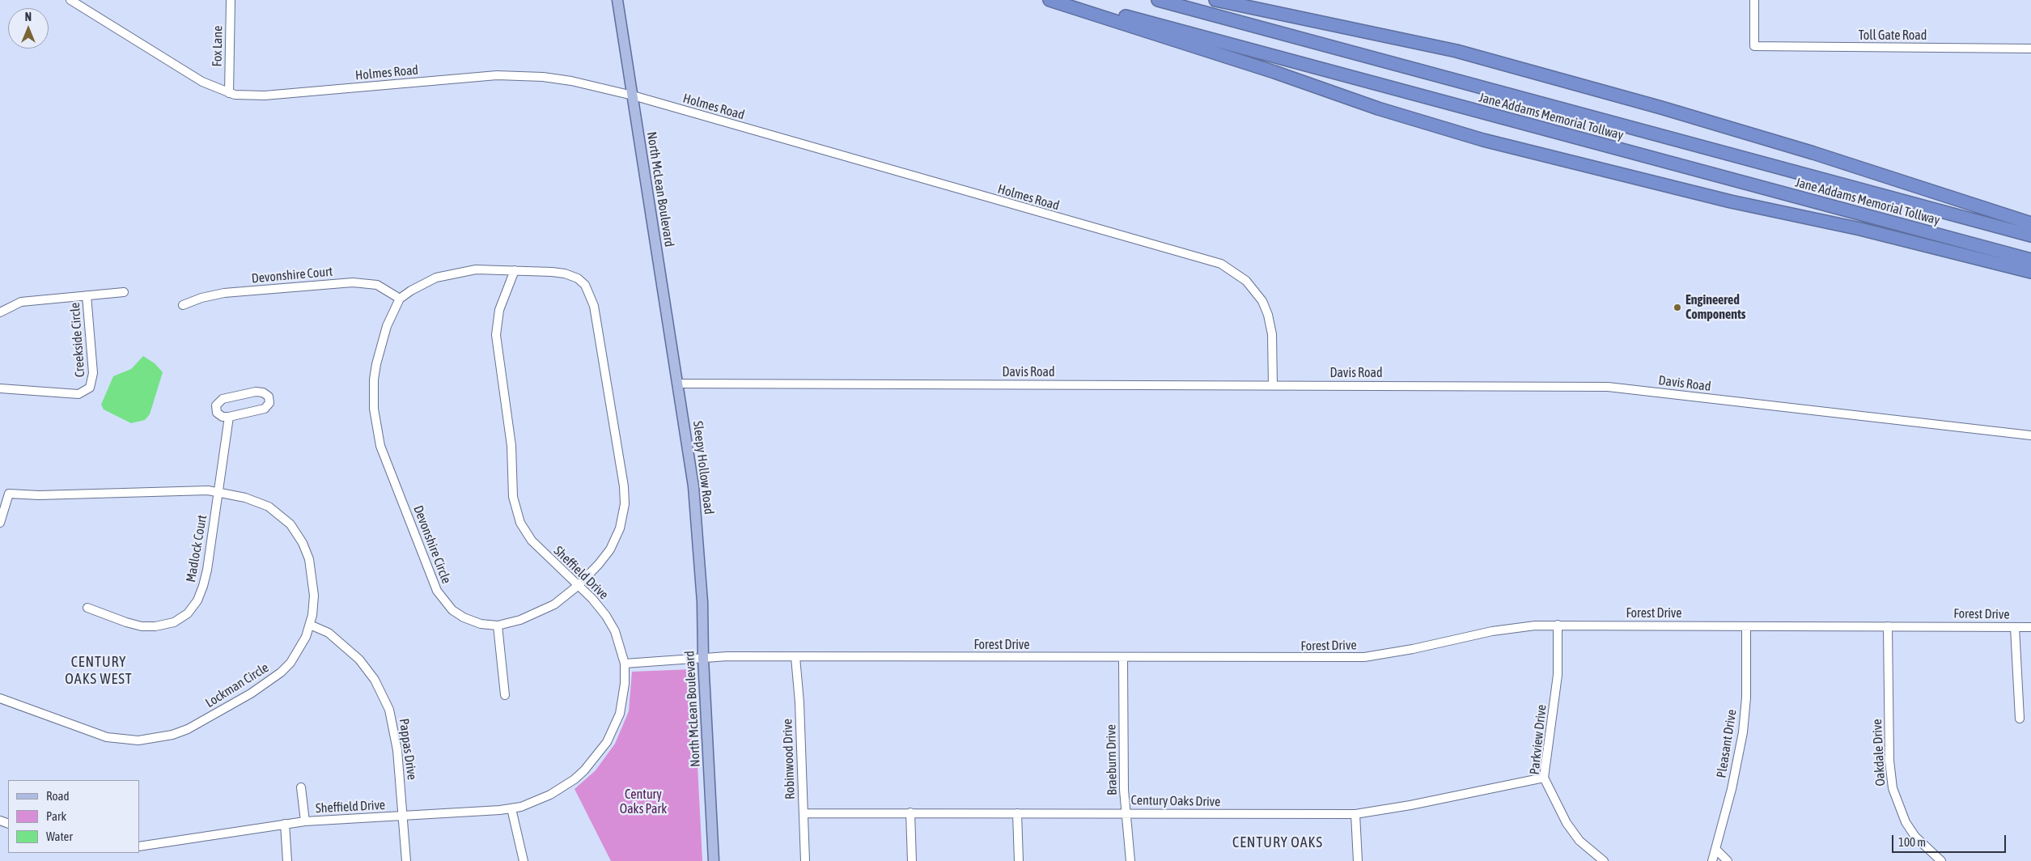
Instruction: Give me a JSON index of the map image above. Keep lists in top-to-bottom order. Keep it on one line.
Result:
{"streets":{"highway":["Jane Addams Memorial Tollway"],"main road":["North McLean Boulevard","Sleepy Hollow Road"],"street":["Toll Gate Road","Fox Lane","Holmes Road","Devonshire Court","Creekside Circle","Davis Road","Devonshire Circle","Madlock Court","Sheffield Drive","Forest Drive","Lockman Circle","Parkview Drive","Pleasant Drive","Pappas Drive","Oakdale Drive","Robinwood Drive","Braeburn Drive","Century Oaks Drive"]},"crossings":[["Fox Lane","Holmes Road"],["Holmes Road","North McLean Boulevard"],["Holmes Road","Davis Road"],["North McLean Boulevard","Davis Road"],["North McLean Boulevard","Sleepy Hollow Road"],["North McLean Boulevard","Forest Drive"],["Devonshire Court","Devonshire Circle"],["Davis Road","Sleepy Hollow Road"],["Devonshire Circle","Sheffield Drive"],["Madlock Court","Lockman Circle"],["Sheffield Drive","Forest Drive"],["Sheffield Drive","Pappas Drive"],["Forest Drive","Parkview Drive"],["Forest Drive","Pleasant Drive"],["Forest Drive","Oakdale Drive"],["Forest Drive","Robinwood Drive"],["Forest Drive","Braeburn Drive"],["Lockman Circle","Pappas Drive"],["Parkview Drive","Century Oaks Drive"],["Robinwood Drive","Century Oaks Drive"],["Braeburn Drive","Century Oaks Drive"]],"districts":["CENTURY OAKS WEST","CENTURY OAKS"],"parks":["Century Oaks Park"],"places":["Engineered Components"],"legend":["Road","Park","Water"],"scale_bar":"100 m","north":"top"}
